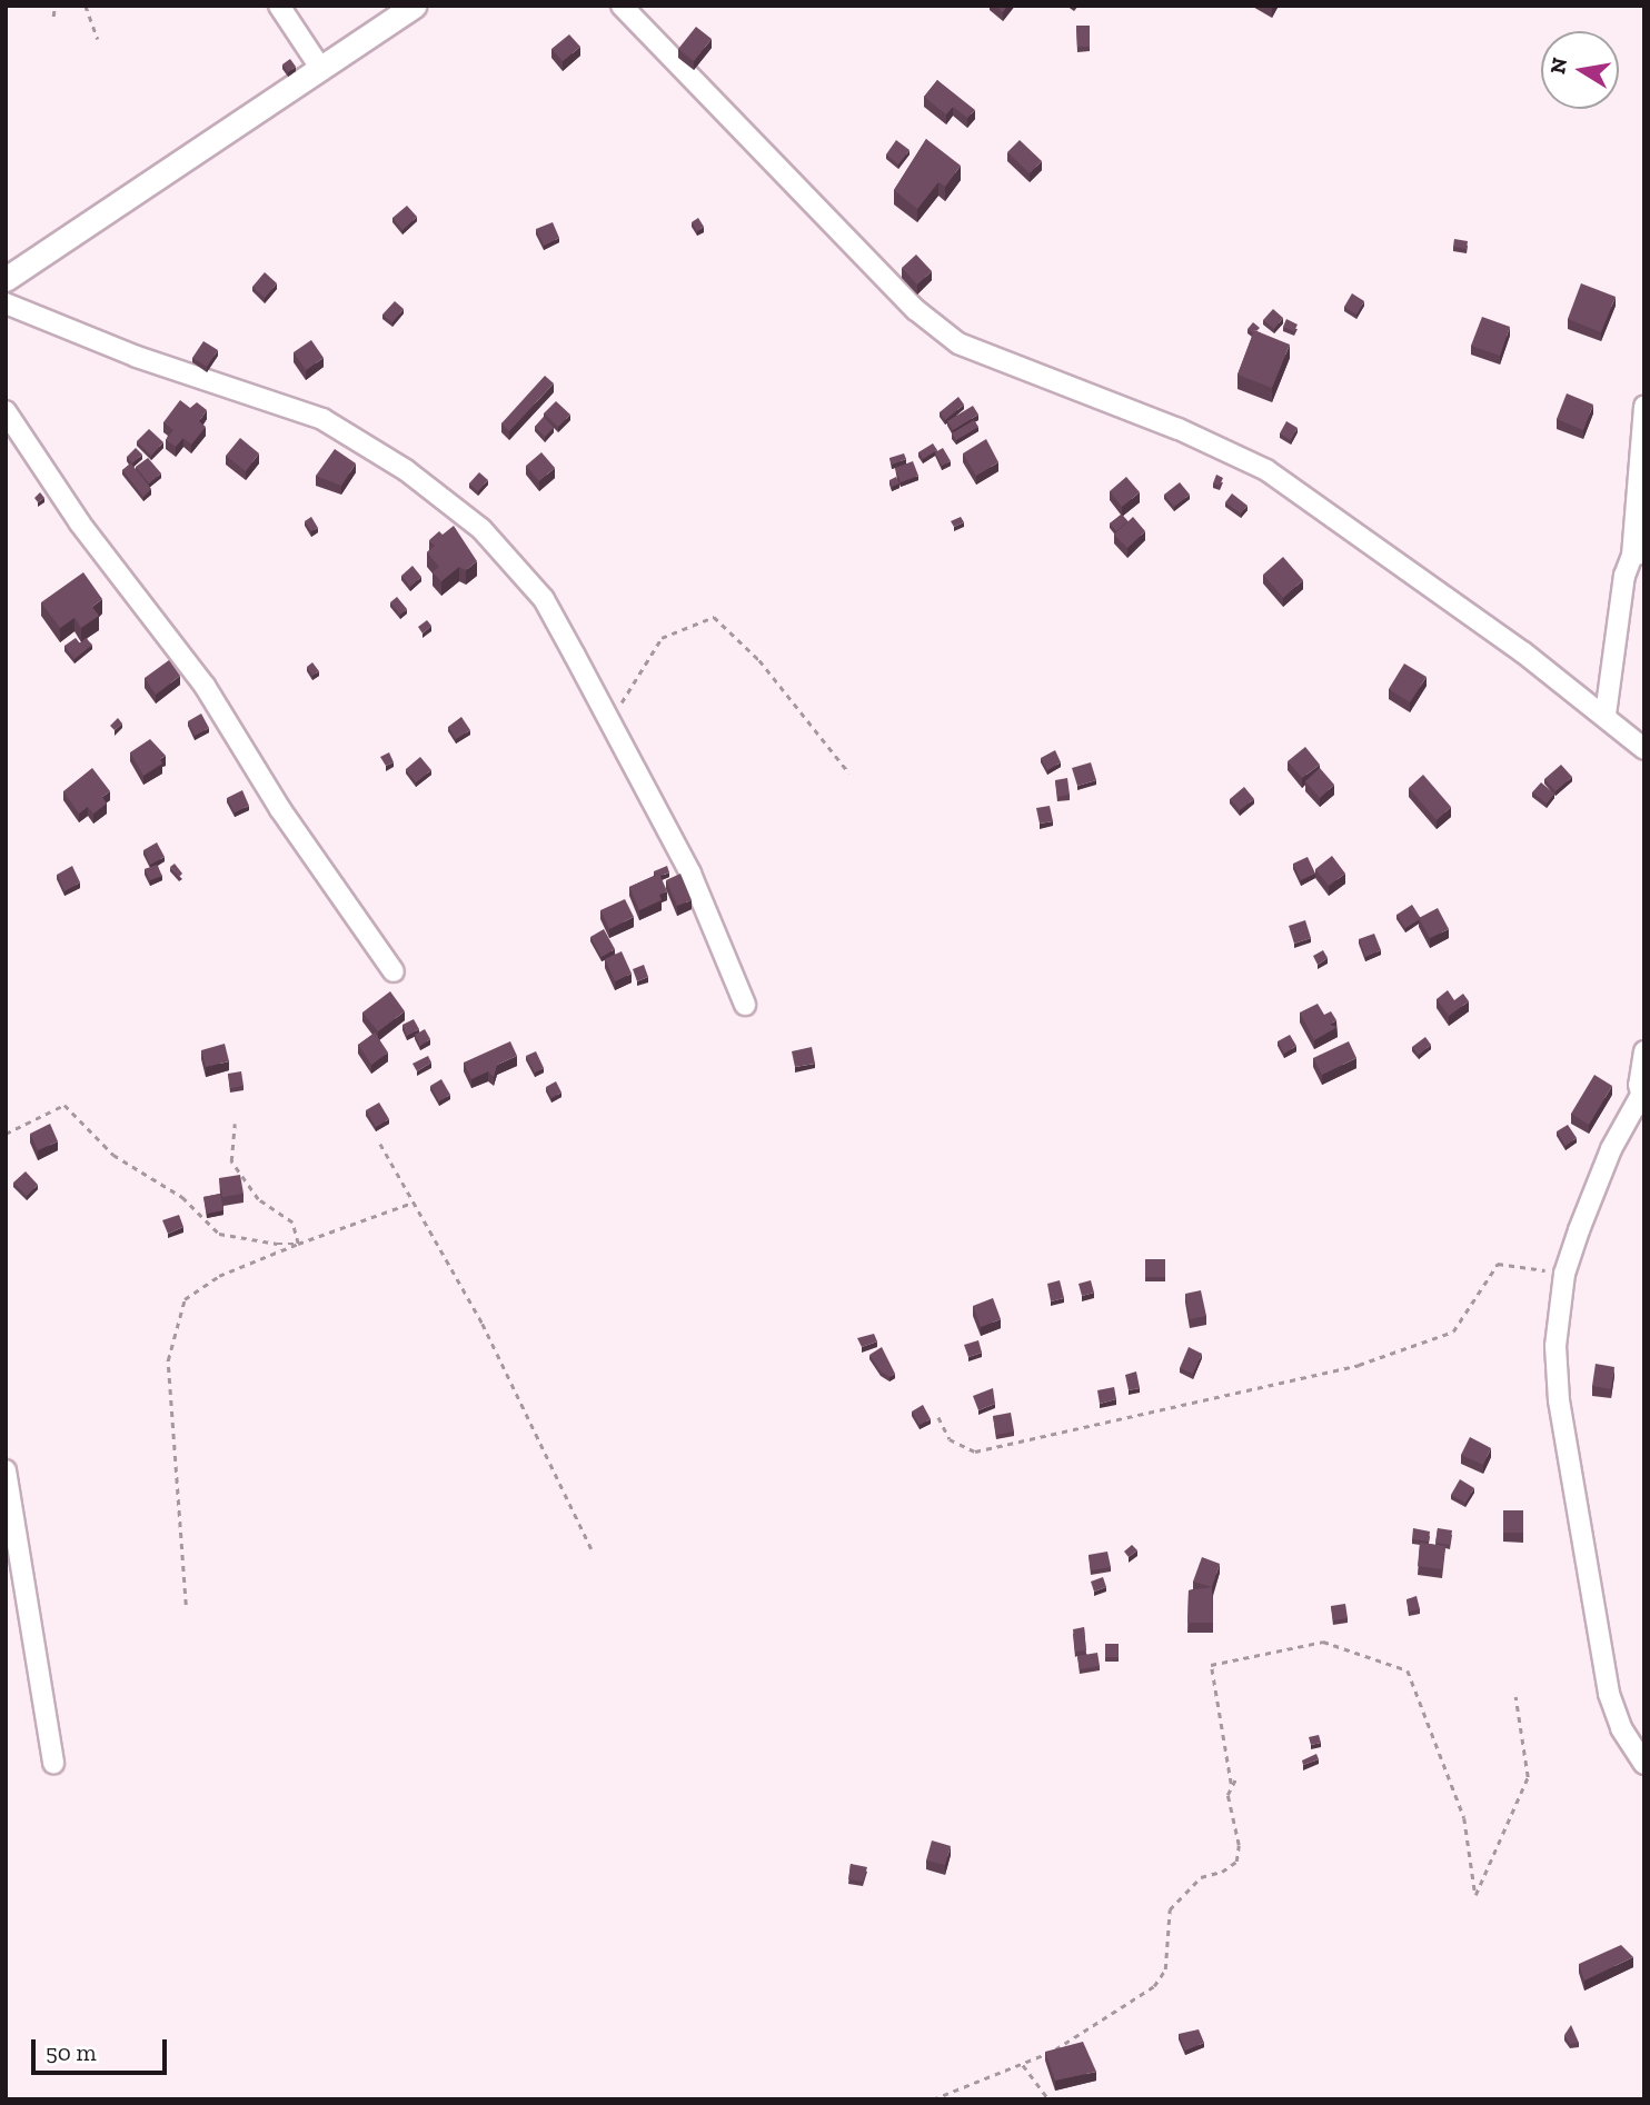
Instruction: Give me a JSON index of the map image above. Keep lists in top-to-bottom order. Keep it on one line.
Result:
{"scale_bar":"50 m","north":"left"}
